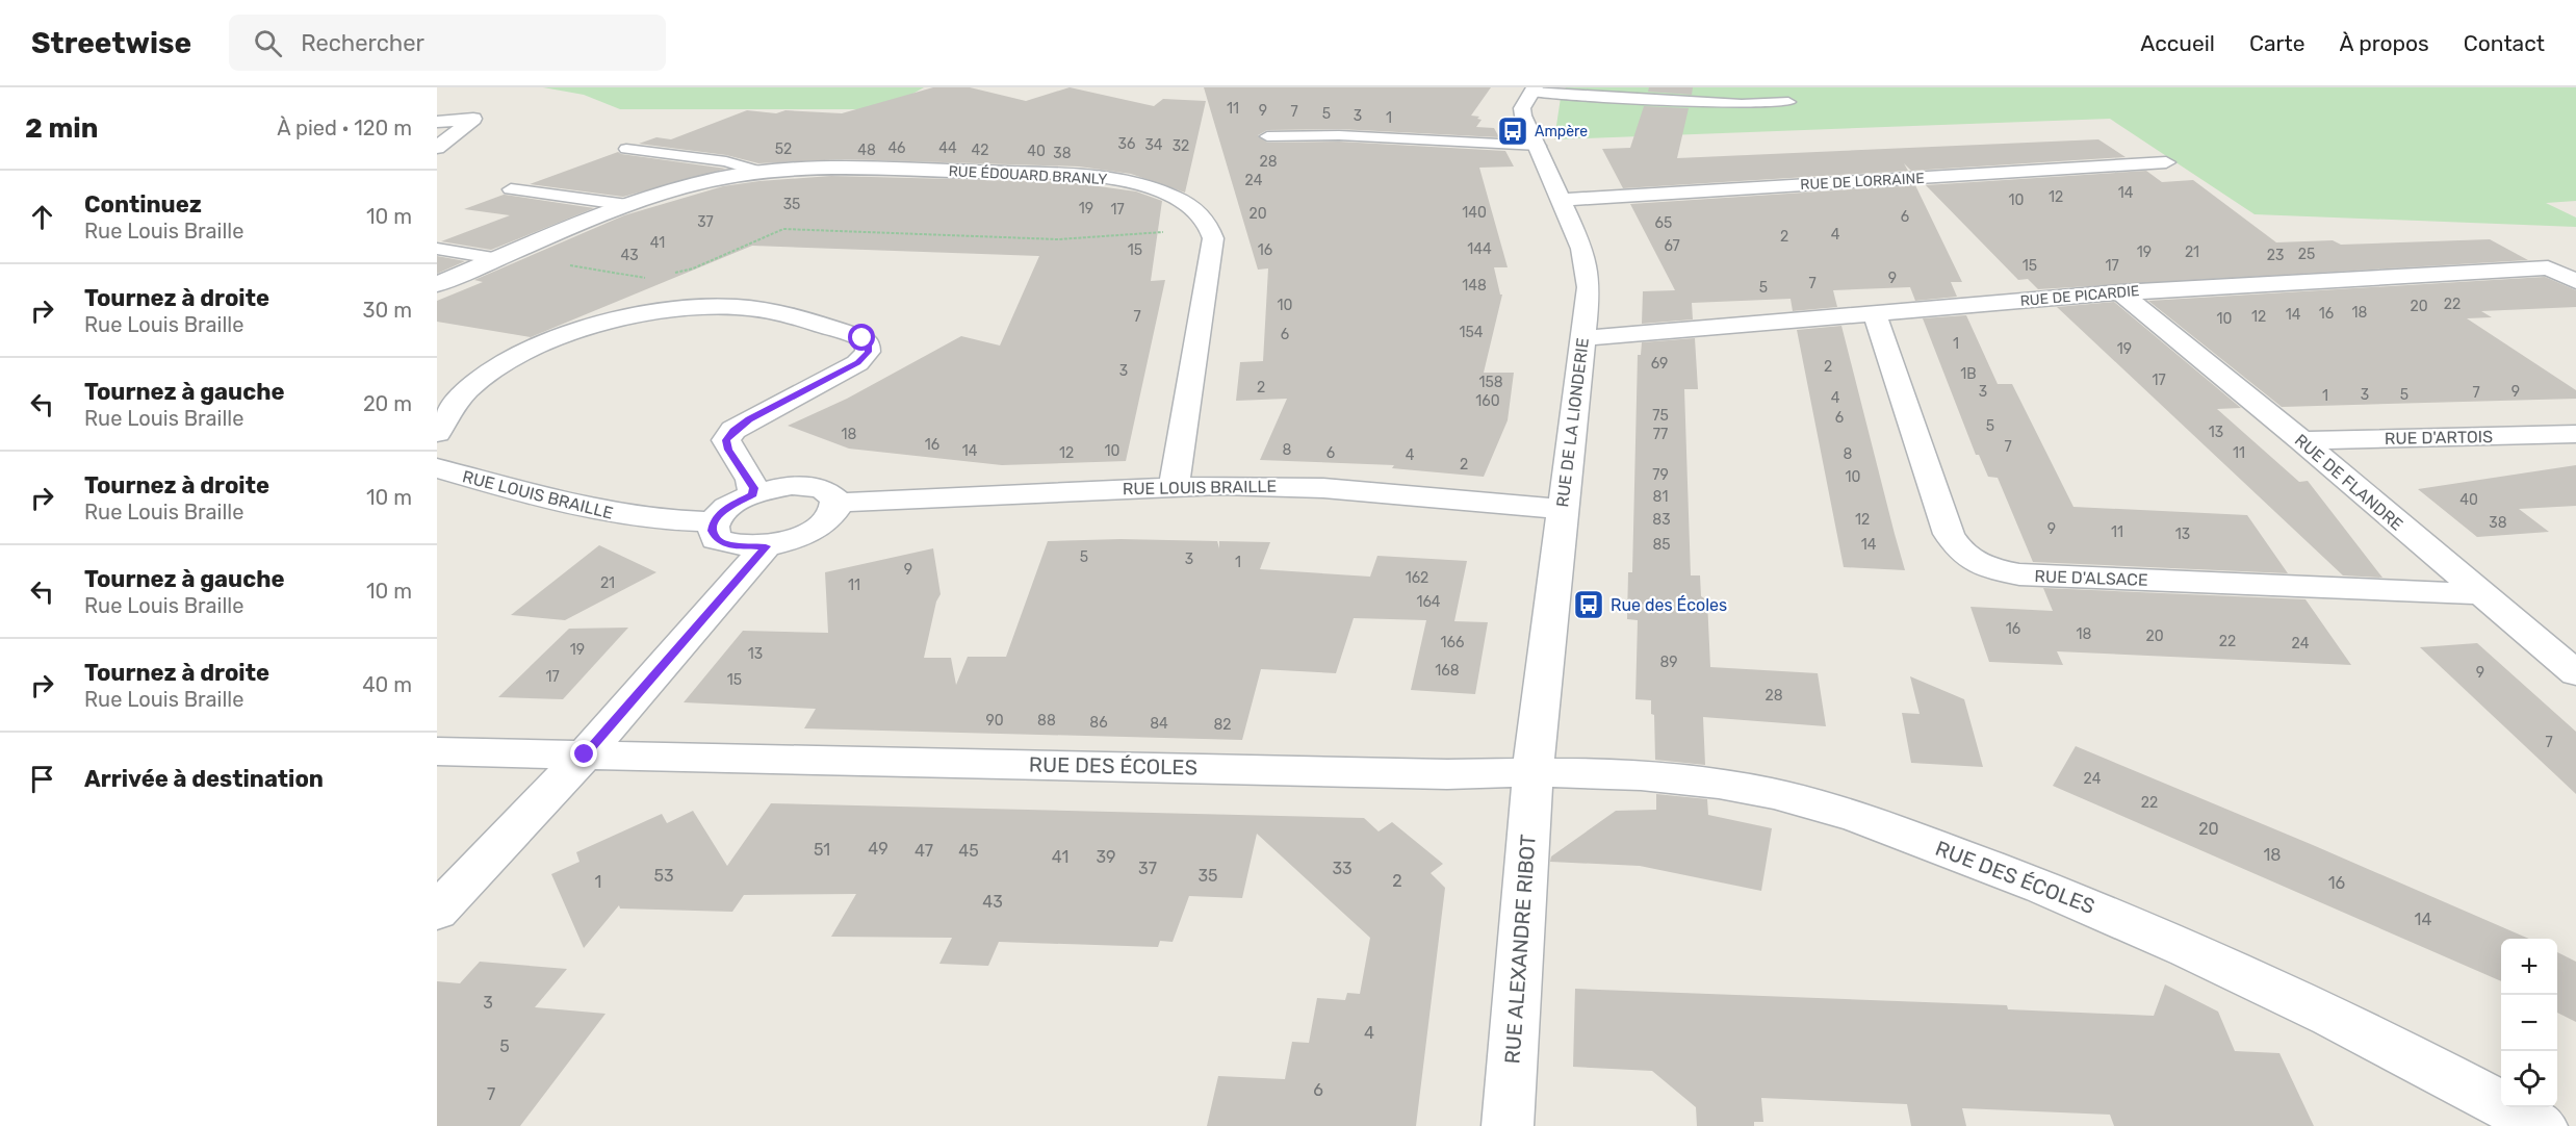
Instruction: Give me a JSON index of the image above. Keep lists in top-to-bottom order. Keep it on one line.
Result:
{"streets":{"street":["RUE ÉDOUARD BRANLY","RUE DE LORRAINE","RUE DE PICARDIE","RUE DE LA LIONDERIE","RUE D'ARTOIS","RUE DE FLANDRE","RUE LOUIS BRAILLE","RUE D'ALSACE","RUE DES ÉCOLES","RUE ALEXANDRE RIBOT"]},"crossings":[["RUE DE LORRAINE","RUE DE LA LIONDERIE"],["RUE DE PICARDIE","RUE DE LA LIONDERIE"],["RUE DE PICARDIE","RUE DE FLANDRE"],["RUE DE PICARDIE","RUE D'ALSACE"],["RUE DE LA LIONDERIE","RUE LOUIS BRAILLE"],["RUE DE LA LIONDERIE","RUE DES ÉCOLES"],["RUE DE LA LIONDERIE","RUE ALEXANDRE RIBOT"],["RUE D'ARTOIS","RUE DE FLANDRE"],["RUE DE FLANDRE","RUE D'ALSACE"],["RUE DES ÉCOLES","RUE ALEXANDRE RIBOT"]],"places":{"bus stop":["Ampère","Rue des Écoles"]},"house_numbers":["11","9","7","5","3","1","36","34","32","46","44","52","48","42","40","38","28","24","14","12","10","35","19","17","140","20","6","37","65","4","2","41","67","144","15","16","19","21","25","43","23","15","17","9","7","148","5","22","10","20","18","16","14","7","12","10","154","6","1","19","69","2","3","1B","17","158","2","3","9","7","3","5","1","4","160","75","6","5","13","18","77","16","7","8","14","10","12","6","11","8","4","2","79","10","81","40","83","12","38","9","11","13","85","14","5","3","1","9","162","21","11","164","16","18","20","22","166","24","19","13","89","168","9","17","15","28","90","88","86","84","82","7","24","22","20","49","51","47","45","18","41","39","37","33","53","35","2","1","16","43","14","3","4","5","6","7"],"page":{"header":"Streetwise","search":"Rechercher","nav":["Accueil","Carte","À propos","Contact"],"heading":["2 min","À pied · 120 m"],"list":[["Continuez","Rue Louis Braille","10 m"],["Tournez à droite","Rue Louis Braille","30 m"],["Tournez à gauche","Rue Louis Braille","20 m"],["Tournez à droite","Rue Louis Braille","10 m"],["Tournez à gauche","Rue Louis Braille","10 m"],["Tournez à droite","Rue Louis Braille","40 m"],"Arrivée à destination"],"map_buttons":["+","−"]}}
